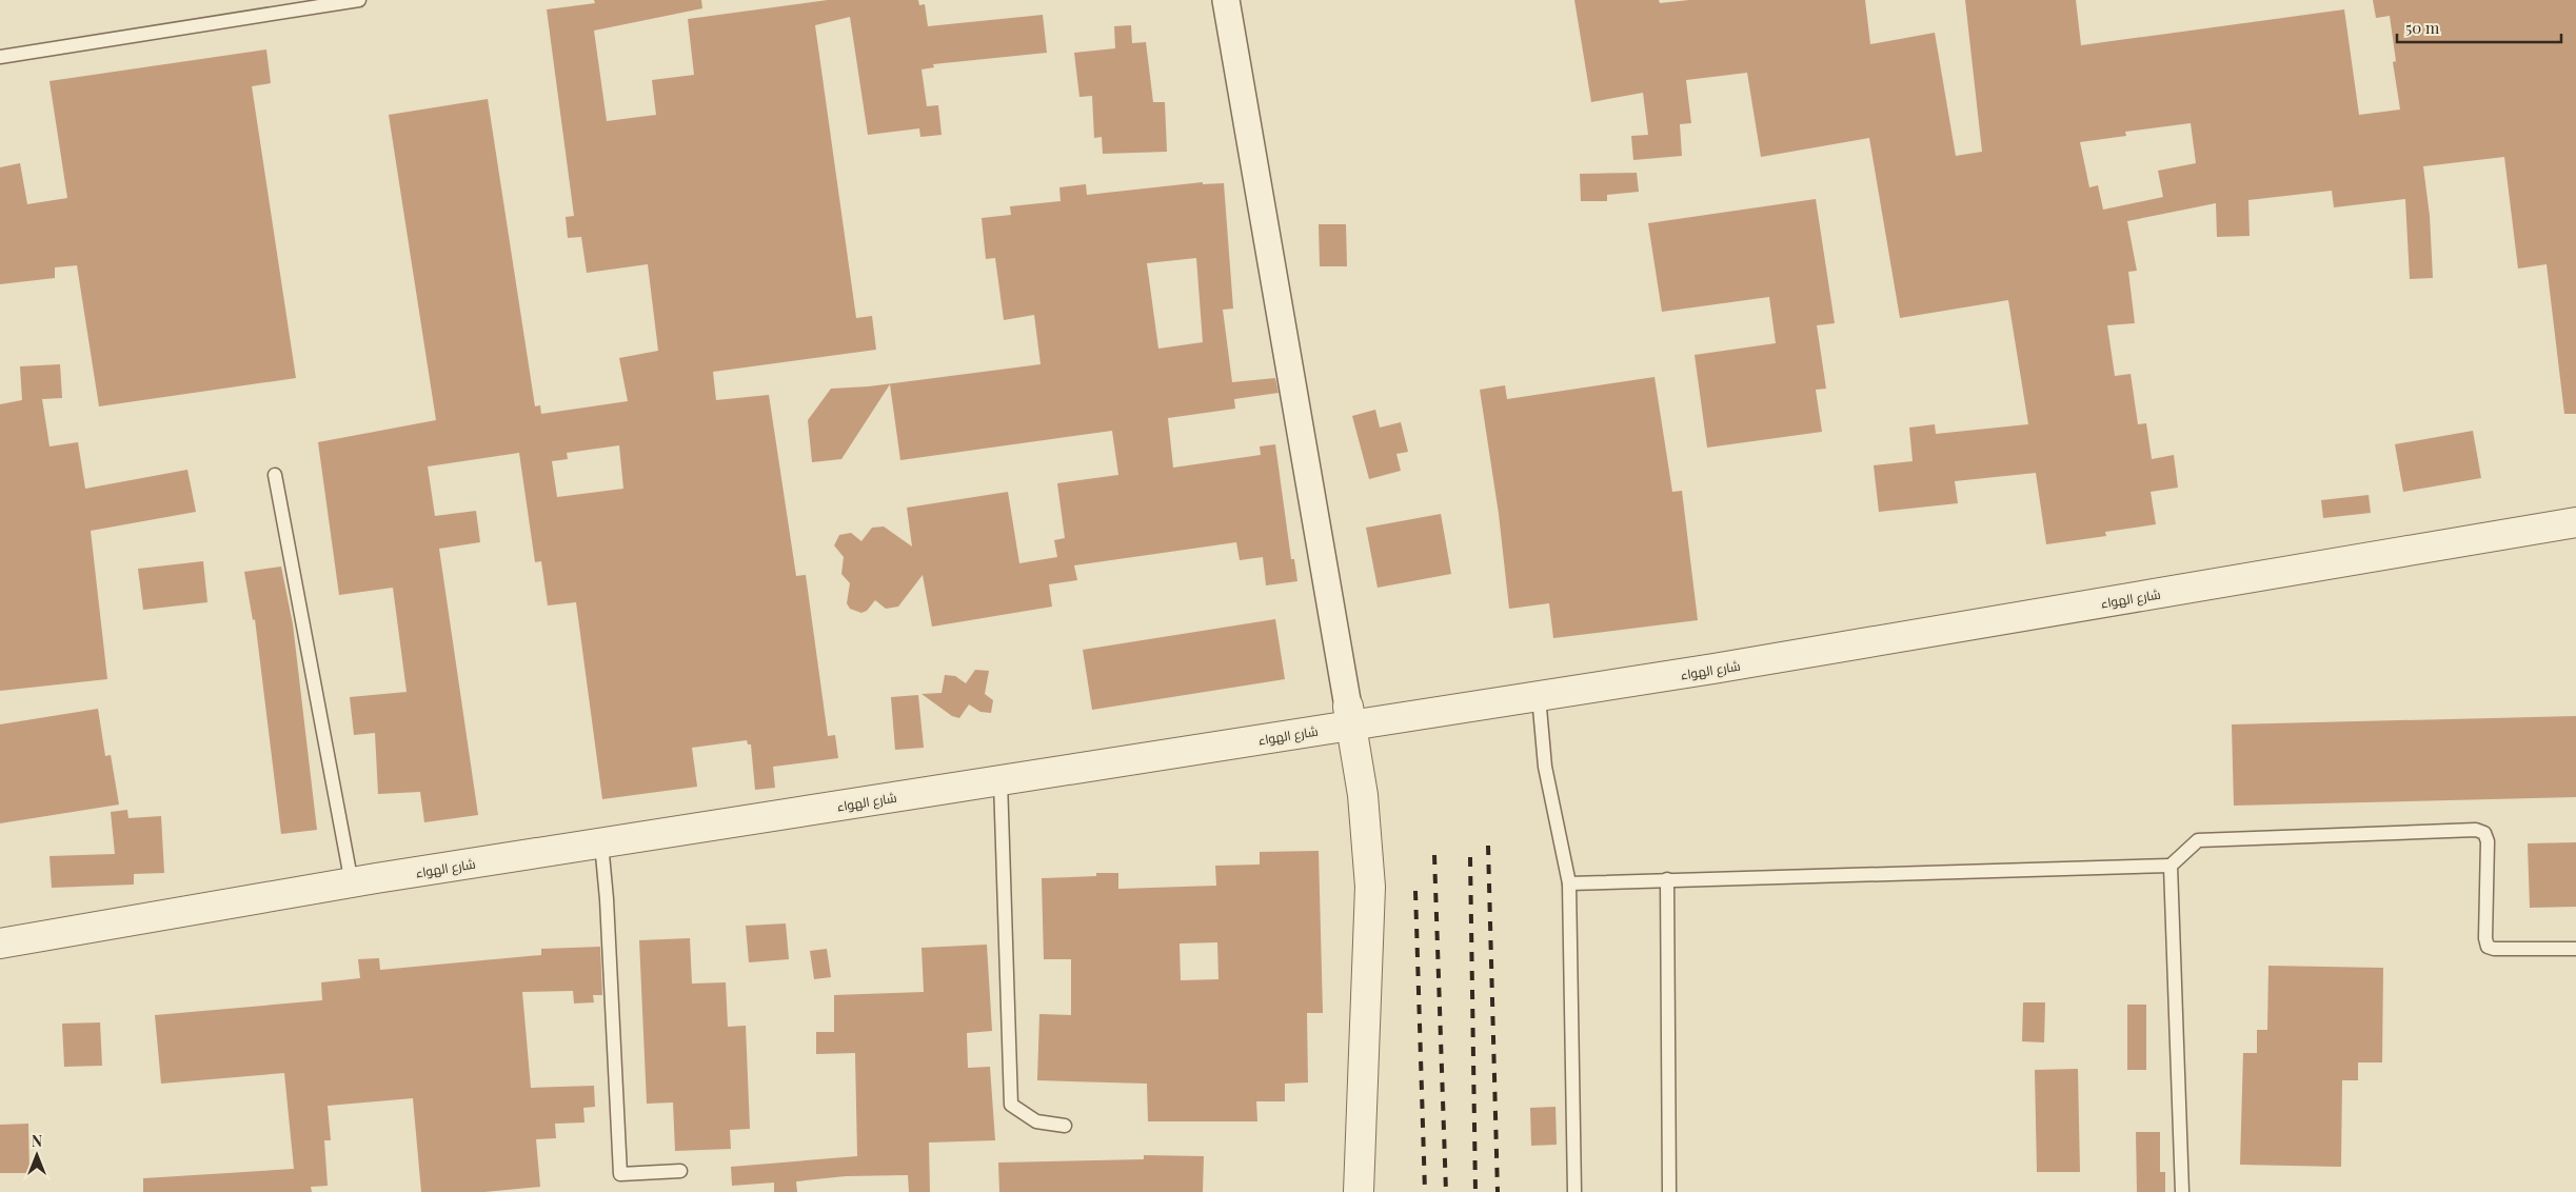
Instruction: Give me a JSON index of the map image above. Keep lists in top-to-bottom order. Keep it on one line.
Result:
{"streets":{"street":["شارع الهواء"]},"scale_bar":"50 m","north":"top"}
